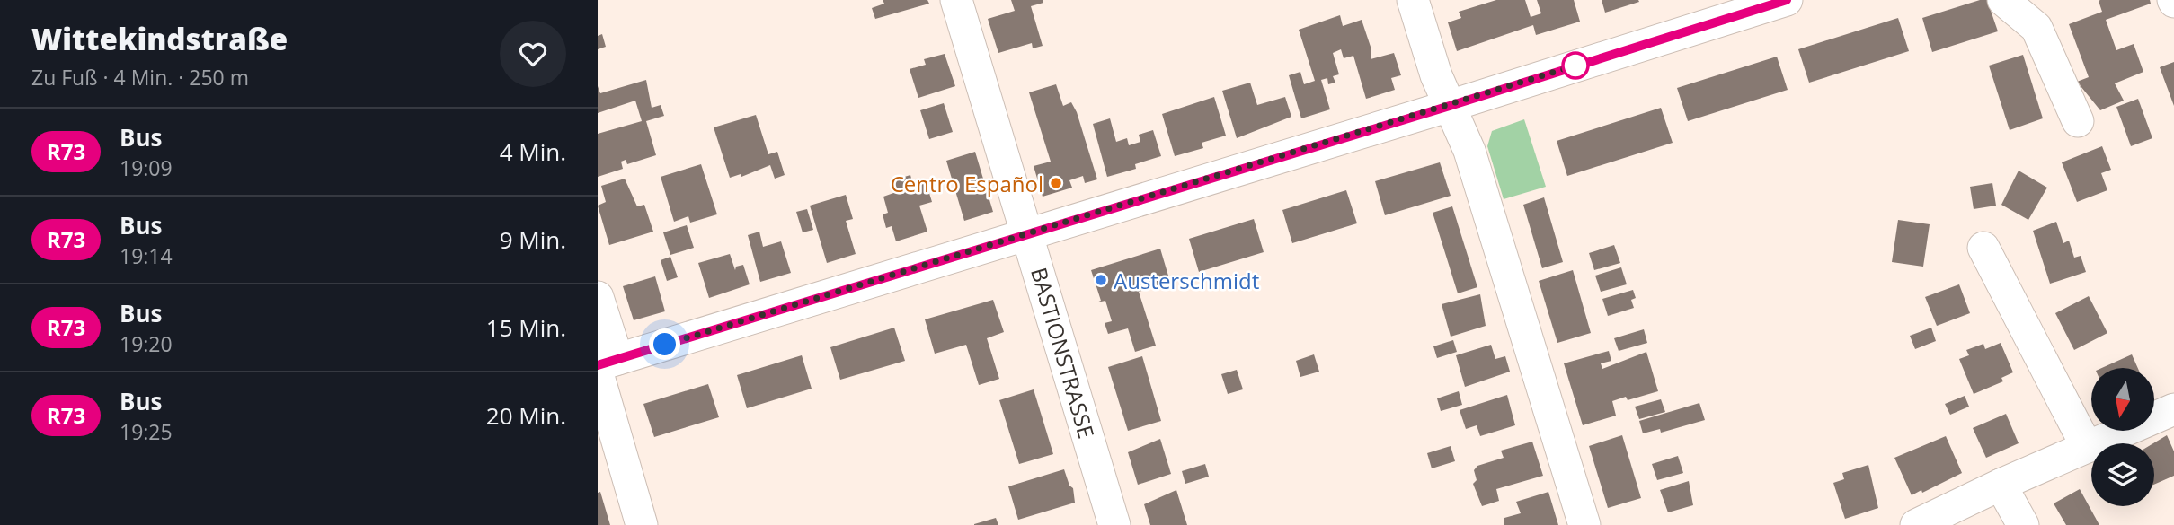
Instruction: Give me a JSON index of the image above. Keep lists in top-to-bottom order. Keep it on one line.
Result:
{"streets":{"street":["BASTIONSTRASSE"]},"places":["Centro Español","Austerschmidt"],"lines":["bus line R73"],"north":"bottom","page":{"heading":["Wittekindstraße","Zu Fuß · 4 Min. · 250 m"],"list":[{"mark":"R73","name":"Bus","note":"19:09","value":"4 Min."},{"mark":"R73","name":"Bus","note":"19:14","value":"9 Min."},{"mark":"R73","name":"Bus","note":"19:20","value":"15 Min."},{"mark":"R73","name":"Bus","note":"19:25","value":"20 Min."}]}}
